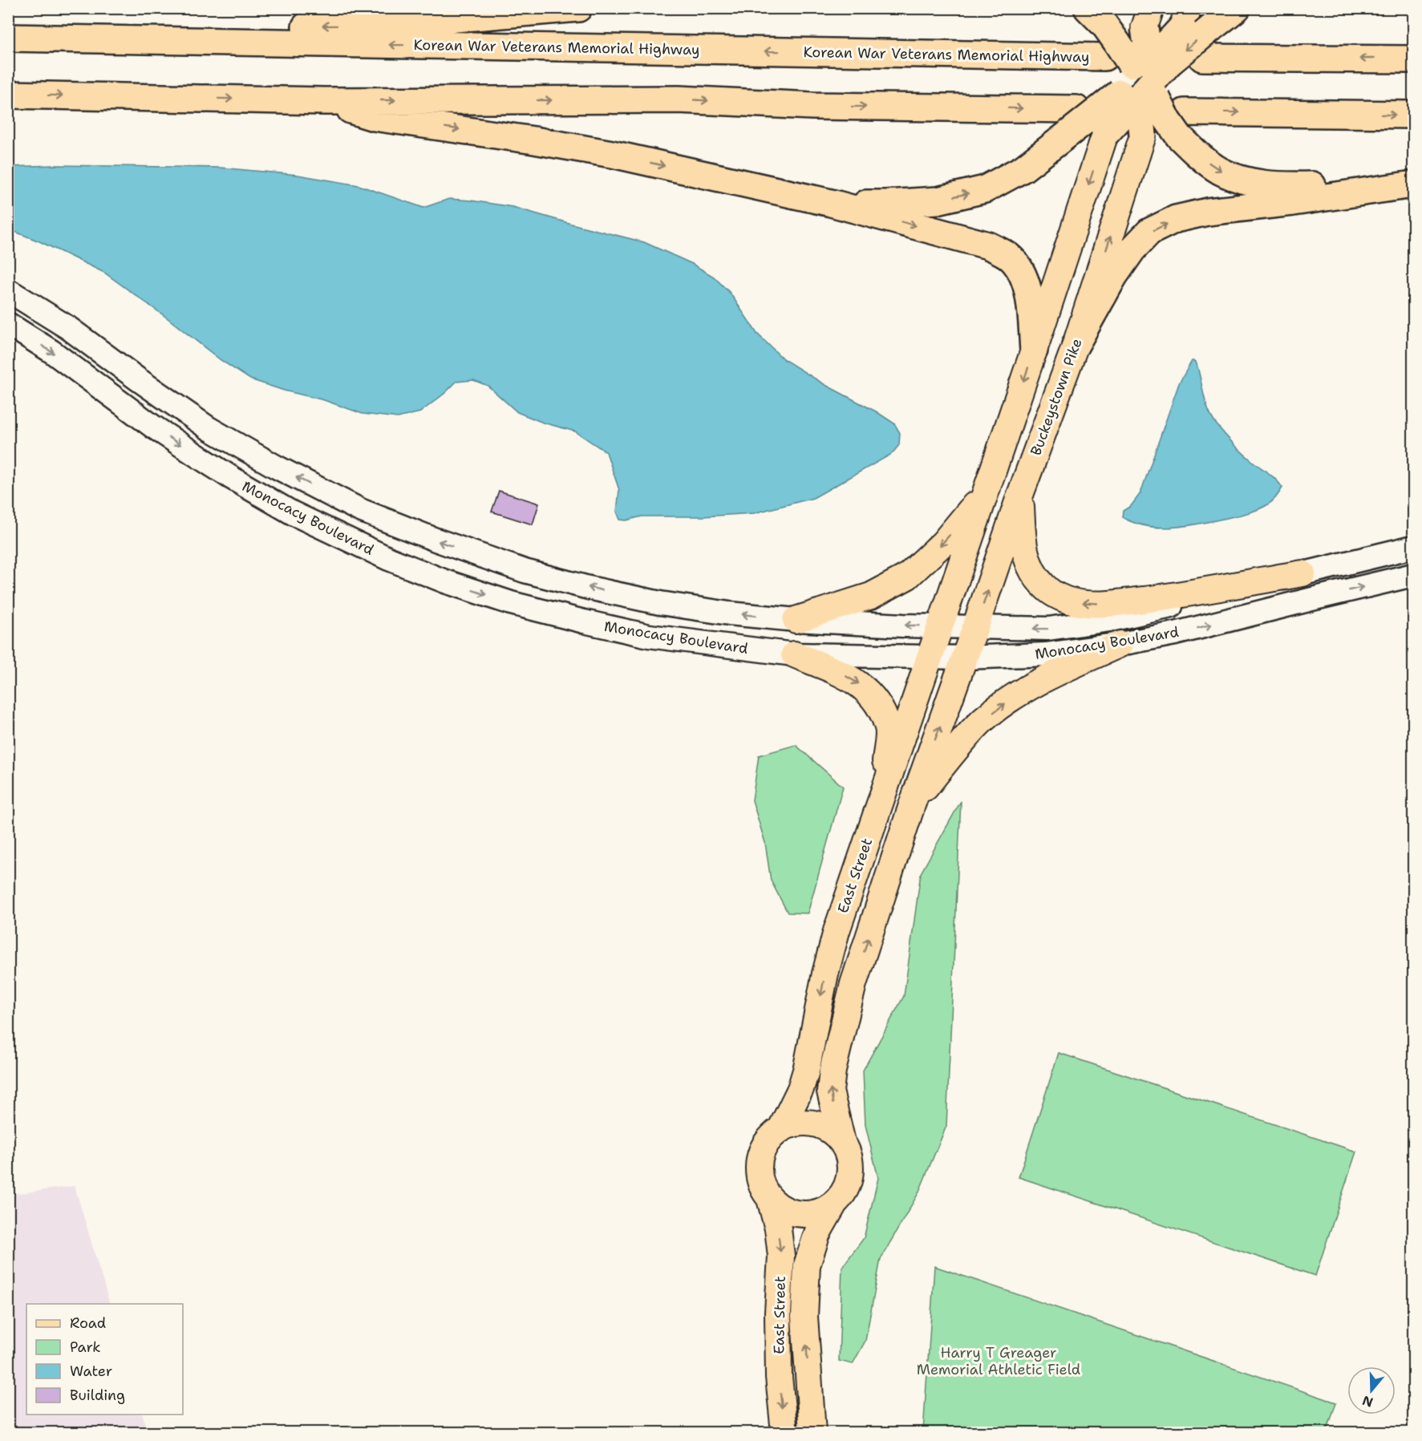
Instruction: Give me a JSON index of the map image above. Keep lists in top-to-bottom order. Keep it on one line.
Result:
{"streets":{"highway":["Korean War Veterans Memorial Highway"],"main road":["Buckeystown Pike","Monocacy Boulevard","East Street"]},"crossings":[["Buckeystown Pike","Monocacy Boulevard"],["Monocacy Boulevard","East Street"]],"parks":["Harry T Greager Memorial Athletic Field"],"legend":["Road","Park","Water","Building"],"north":"bottom"}
